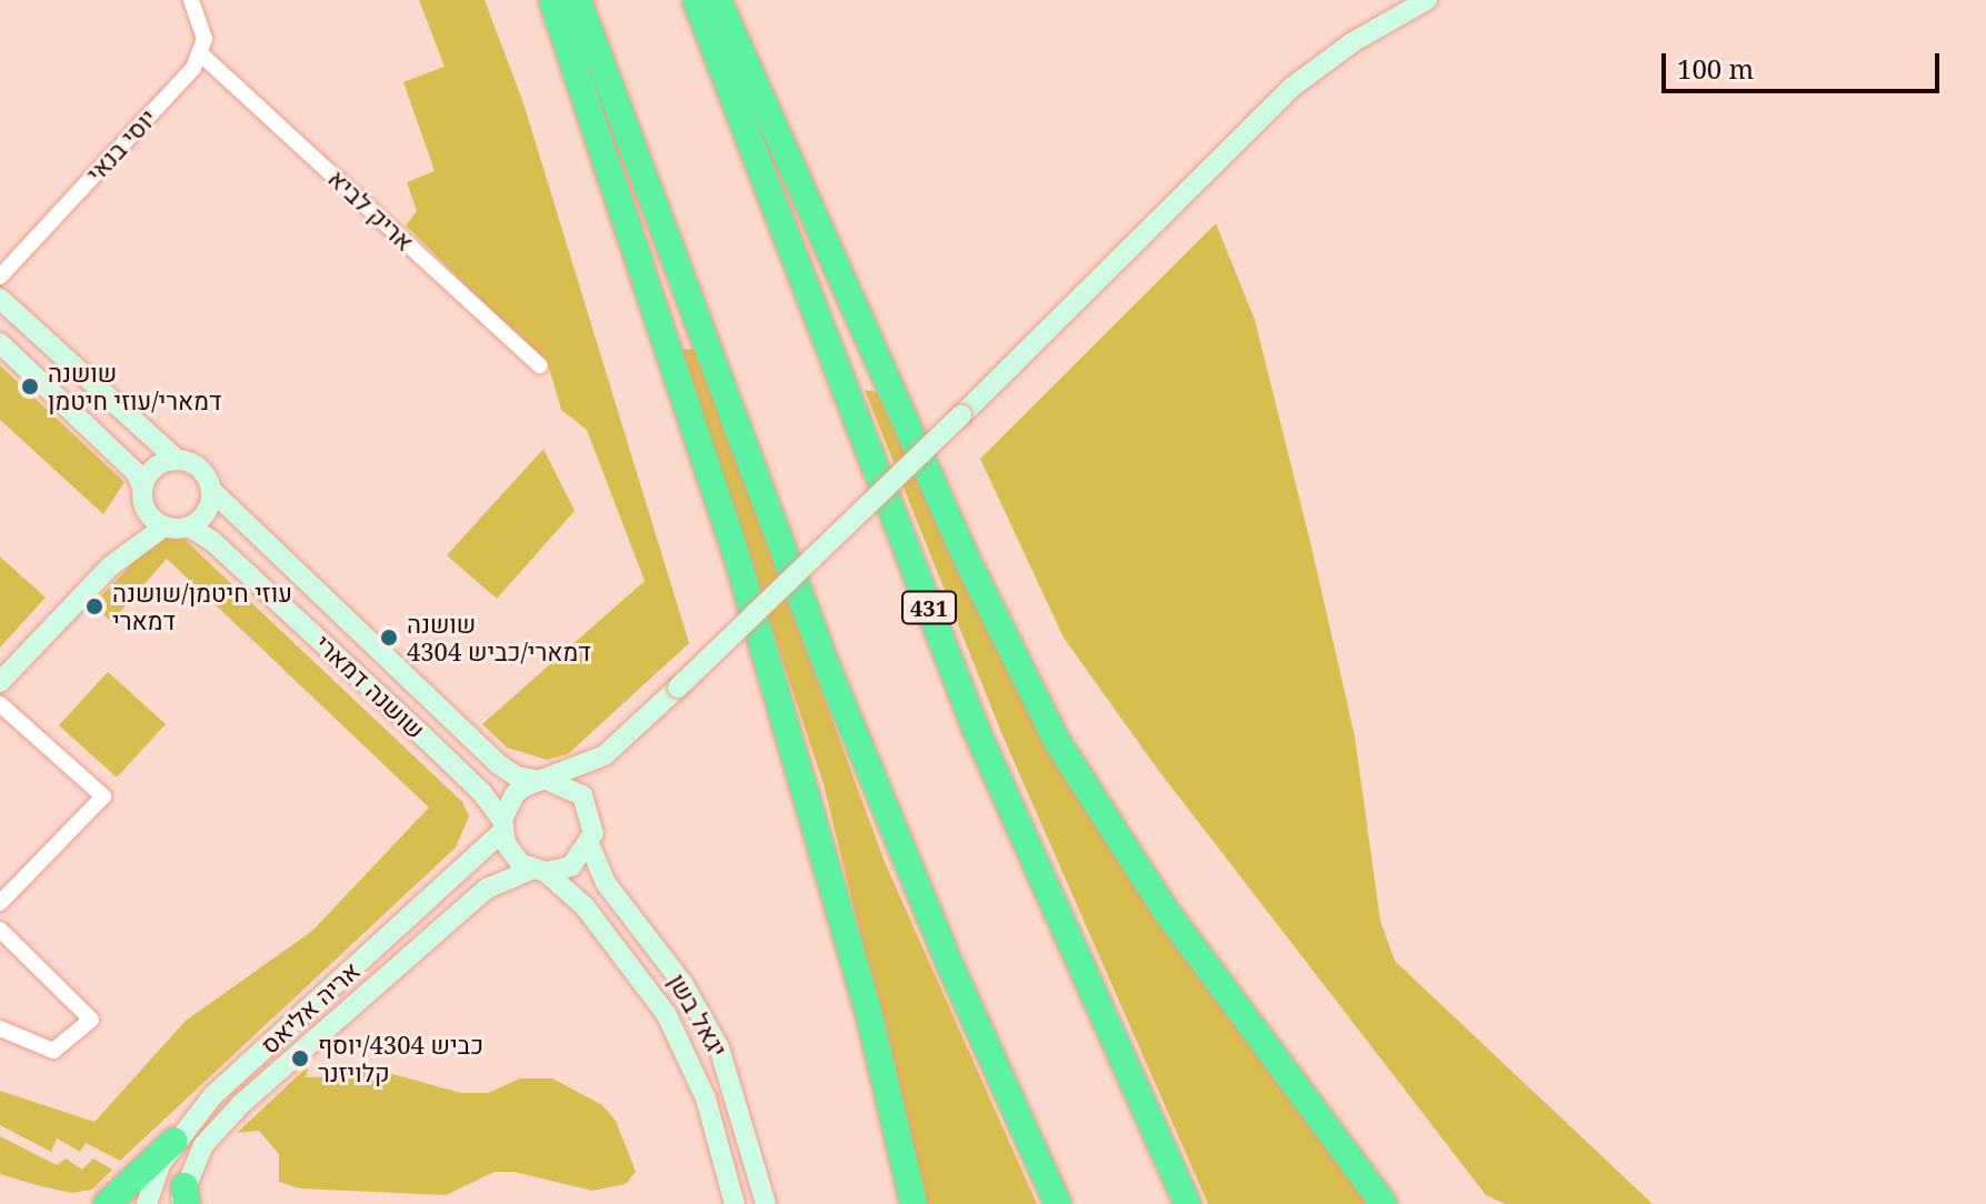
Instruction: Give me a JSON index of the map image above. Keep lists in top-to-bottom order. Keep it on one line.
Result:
{"streets":{"highway":["431"],"main road":["שושנה דמארי","אריה אליאס","יגאל בשן"],"street":["יוסי בנאי","אריק לביא"]},"crossings":[["יוסי בנאי","אריק לביא"],["שושנה דמארי","אריה אליאס"],["שושנה דמארי","יגאל בשן"],["אריה אליאס","יגאל בשן"]],"places":["שושנה דמארי/עוזי חיטמן","עוזי חיטמן/שושנה דמארי","שושנה דמארי/כביש 4304","כביש 4304/יוסף קלויזנר"],"scale_bar":"100 m"}
